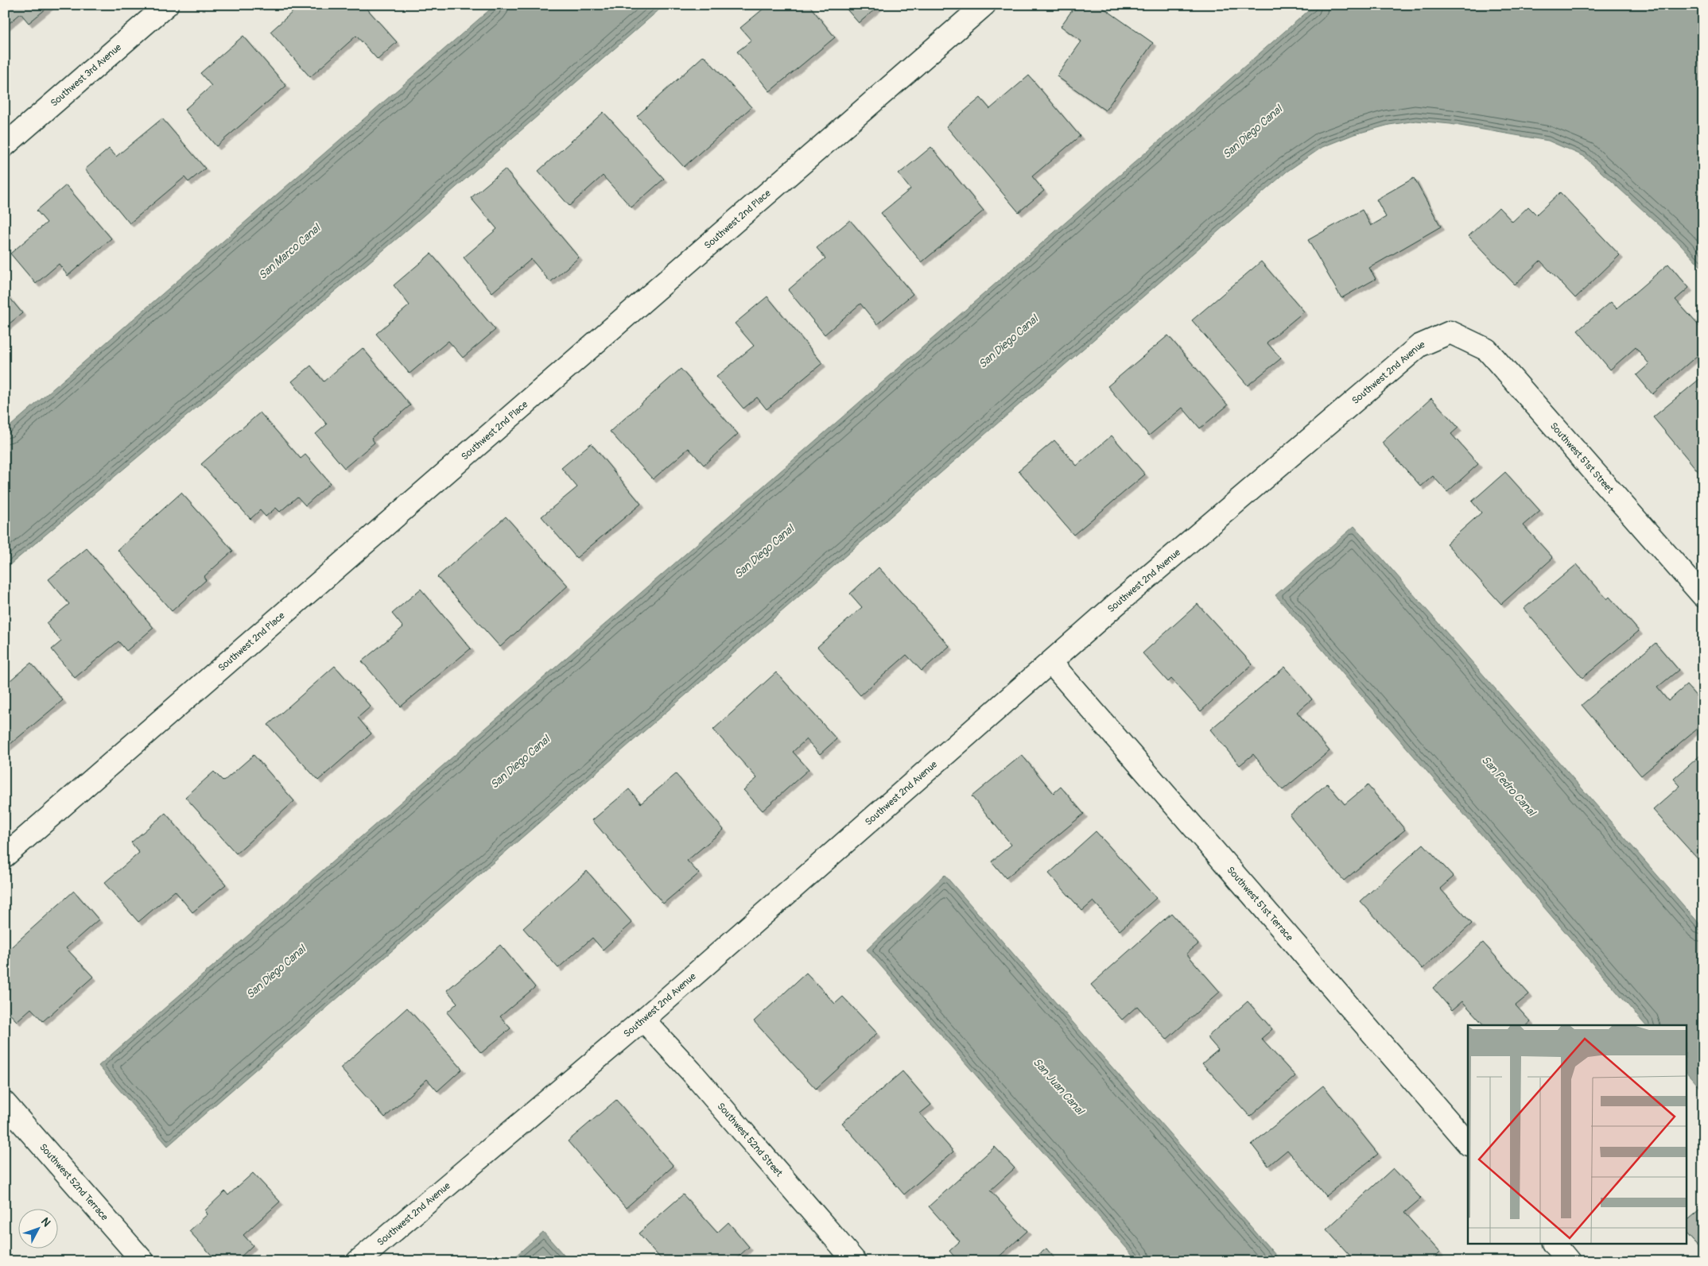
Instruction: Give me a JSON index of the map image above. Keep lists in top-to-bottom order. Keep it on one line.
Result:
{"streets":{"street":["Southwest 3rd Avenue","Southwest 2nd Place","Southwest 2nd Avenue","Southwest 51st Street","Southwest 51st Terrace","Southwest 52nd Street","Southwest 52nd Terrace"]},"crossings":[["Southwest 2nd Avenue","Southwest 51st Street"],["Southwest 2nd Avenue","Southwest 51st Terrace"],["Southwest 2nd Avenue","Southwest 52nd Street"]],"water":["San Diego Canal","San Marco Canal","San Pedro Canal","San Juan Canal"],"north":"top right"}
